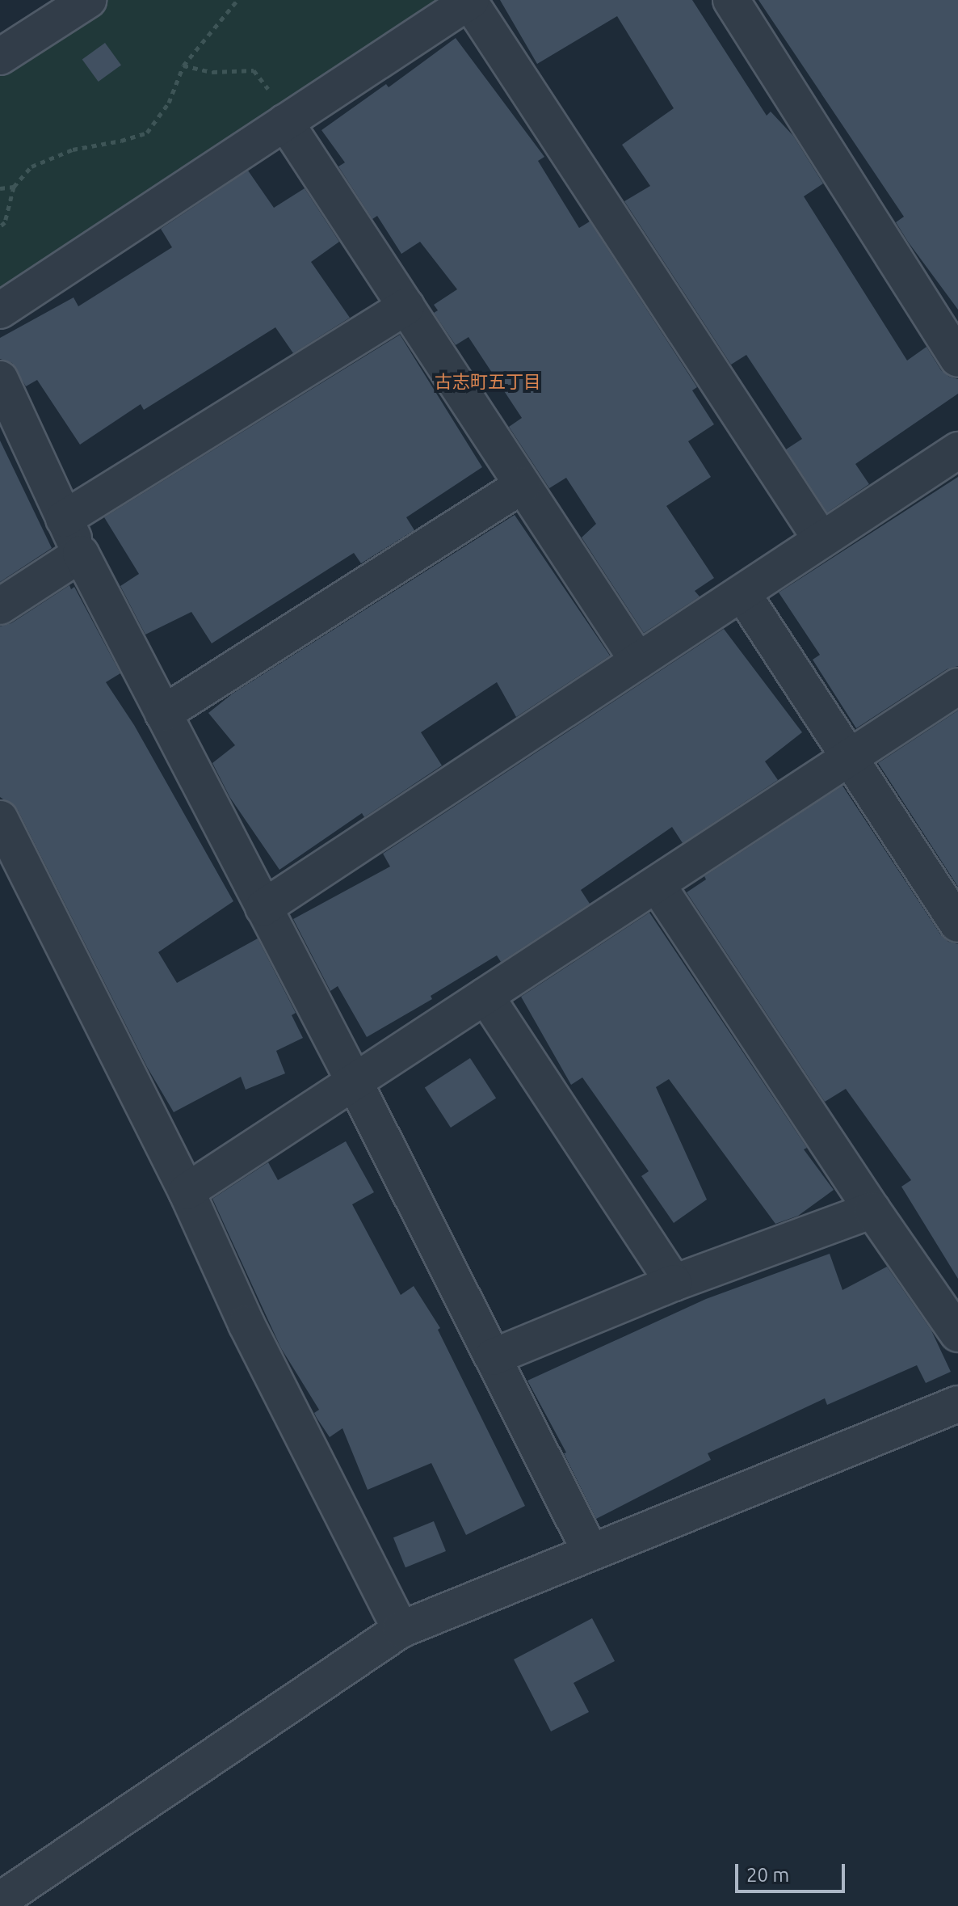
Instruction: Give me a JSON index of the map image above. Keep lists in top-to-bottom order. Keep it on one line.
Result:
{"districts":["古志町五丁目"],"scale_bar":"20 m"}
